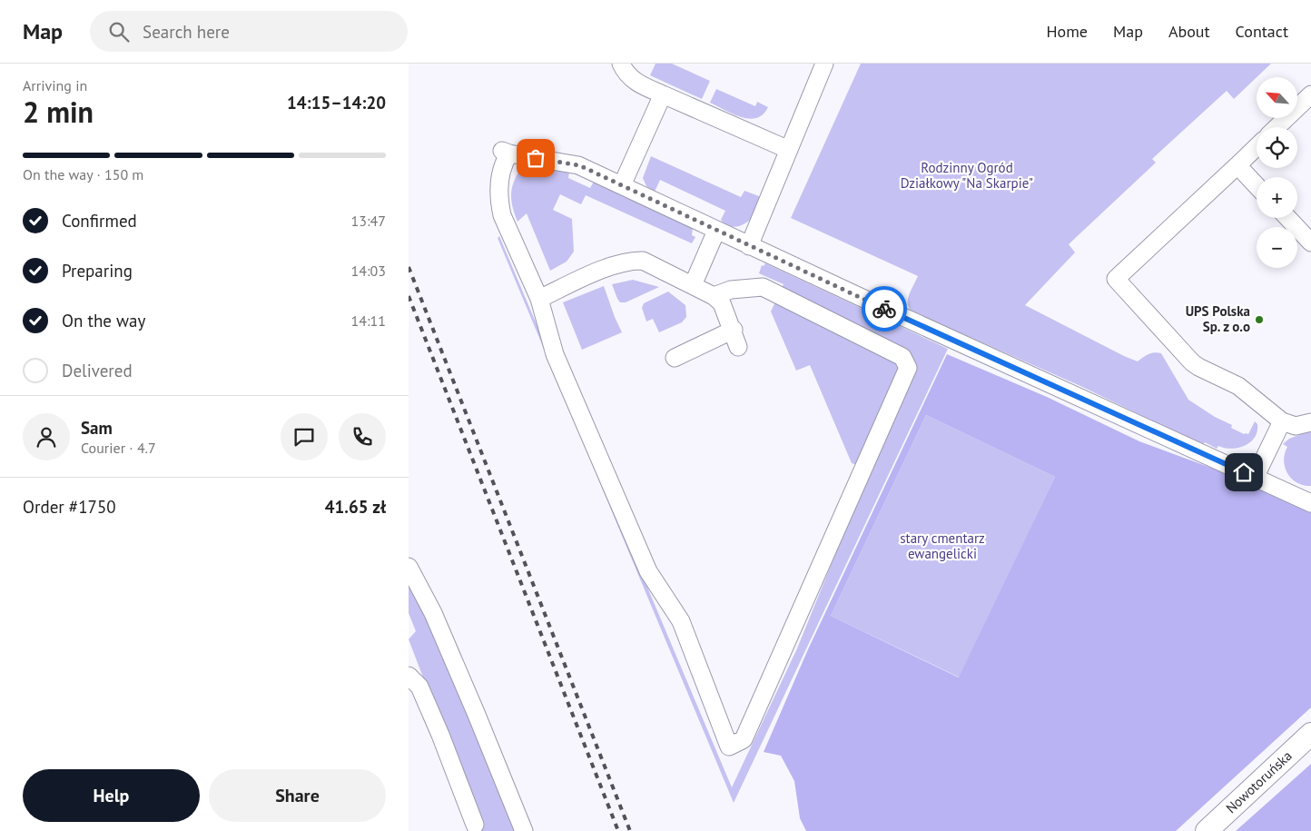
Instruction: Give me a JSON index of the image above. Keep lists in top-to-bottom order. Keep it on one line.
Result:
{"streets":{"main road":["Nowotoruńska"]},"parks":["Rodzinny Ogród Działkowy \"Na Skarpie\"","stary cmentarz ewangelicki"],"places":["UPS Polska Sp. z o.o"],"north":"top left","page":{"header":"Map","search":"Search here","nav":["Home","Map","About","Contact"],"heading":["2 min","Arriving in","14:15–14:20"],"panel":["Sam","Courier · 4.7","Order #1750","41.65 zł"],"map_buttons":["+","−"],"bar":"On the way · 150 m","list":[["Confirmed","13:47"],["Preparing","14:03"],["On the way","14:11"],"Delivered"],"buttons":["Help","Share"]}}
